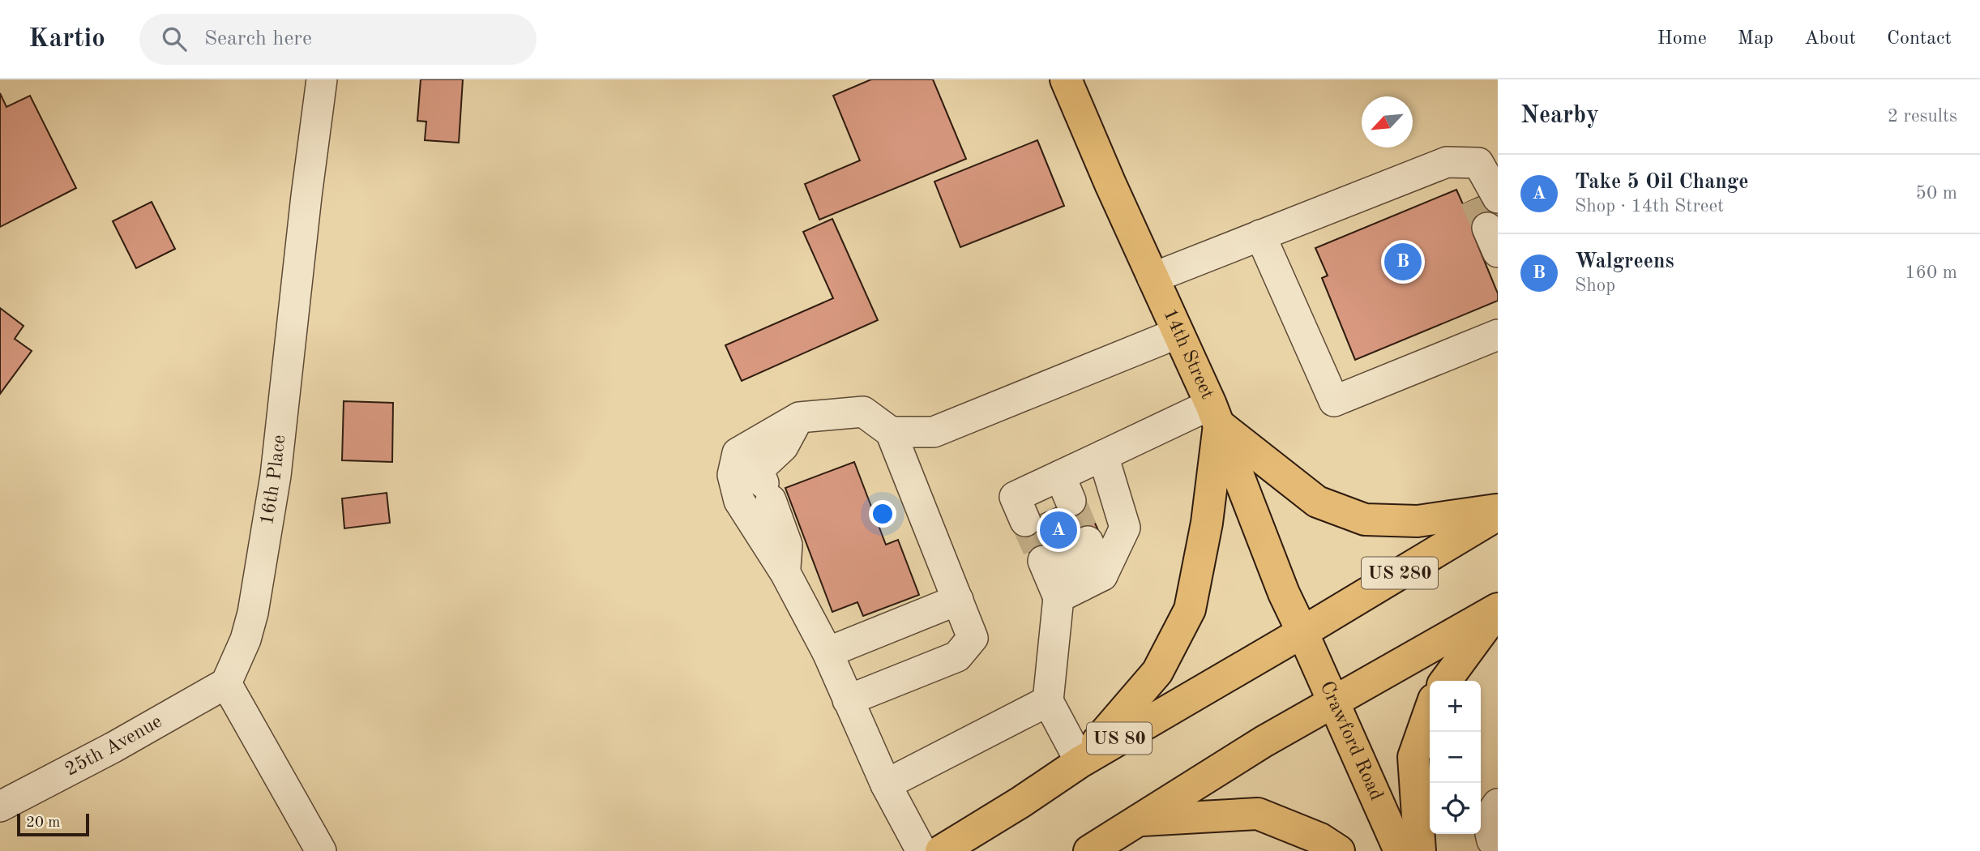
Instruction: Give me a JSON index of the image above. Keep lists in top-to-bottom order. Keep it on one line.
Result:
{"streets":{"main road":["14th Street","US 280","US 80","Crawford Road"],"street":["16th Place","25th Avenue"]},"crossings":[["14th Street","US 280"],["14th Street","US 80"],["14th Street","Crawford Road"],["16th Place","25th Avenue"],["US 280","US 80"],["US 280","Crawford Road"],["US 80","Crawford Road"]],"scale_bar":"20 m","north":"bottom left","page":{"header":"Kartio","search":"Search here","nav":["Home","Map","About","Contact"],"heading":["Nearby","2 results"],"list":[{"mark":"A","name":"Take 5 Oil Change","note":"Shop · 14th Street","value":"50 m"},{"mark":"B","name":"Walgreens","note":"Shop","value":"160 m"}],"pins":["B","A"],"map_buttons":["+","−"],"scale":"20 m"}}
